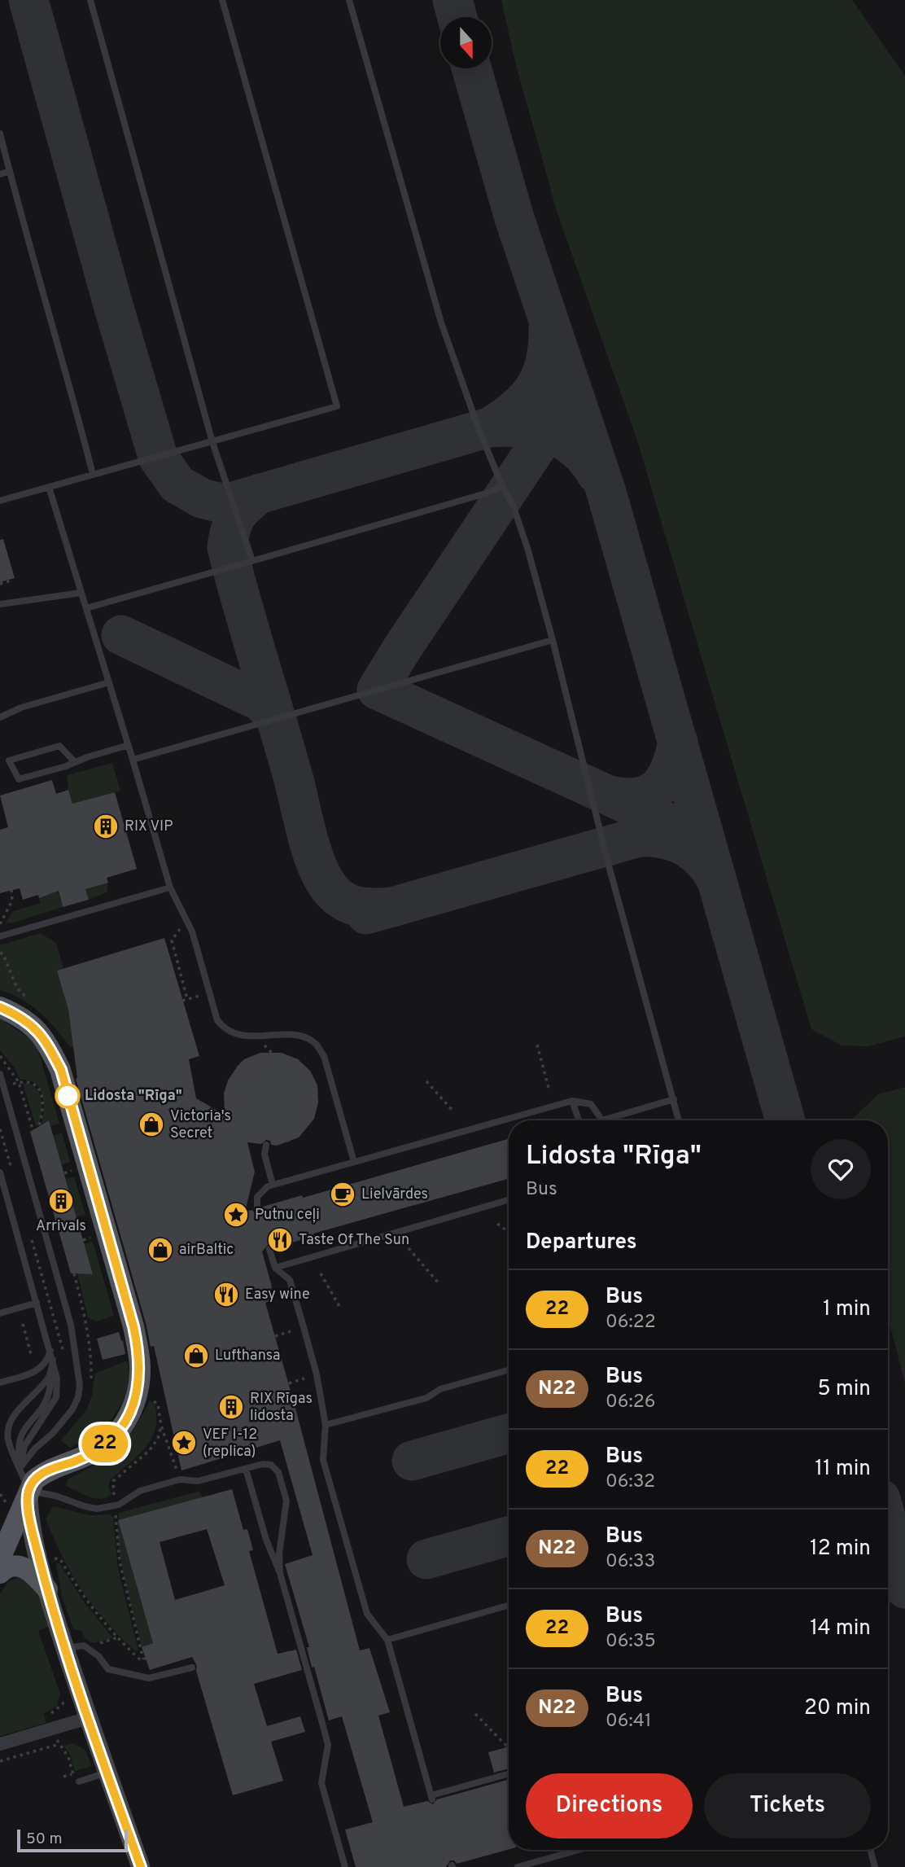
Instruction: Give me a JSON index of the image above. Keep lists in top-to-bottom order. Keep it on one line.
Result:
{"places":{"building":["RIX VIP","Arrivals","RIX Rīgas lidosta"],"other":["Lidosta \"Rīga\""],"shop":["Victoria's Secret","airBaltic","Lufthansa"],"cafe":["Lielvārdes"],"place":["Putnu ceļi","VEF I-12 (replica)"],"restaurant":["Taste Of The Sun","Easy wine"]},"lines":["bus line 22"],"scale_bar":"50 m","north":"bottom","page":{"on_map":"22","heading":[["Lidosta \"Rīga\"","Bus"],"Departures"],"list":[{"mark":"22","name":"Bus","note":"06:22","value":"1 min"},{"mark":"N22","name":"Bus","note":"06:26","value":"5 min"},{"mark":"22","name":"Bus","note":"06:32","value":"11 min"},{"mark":"N22","name":"Bus","note":"06:33","value":"12 min"},{"mark":"22","name":"Bus","note":"06:35","value":"14 min"},{"mark":"N22","name":"Bus","note":"06:41","value":"20 min"}],"buttons":["Directions","Tickets"],"scale":"50 m"}}
